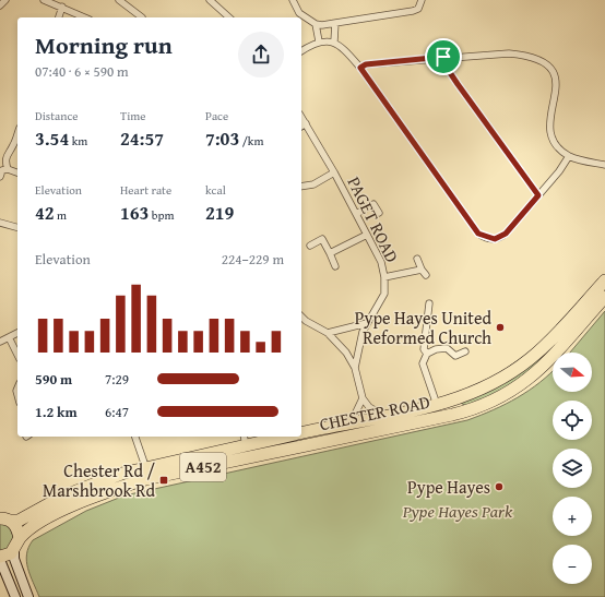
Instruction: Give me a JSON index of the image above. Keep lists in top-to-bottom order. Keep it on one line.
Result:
{"streets":{"highway":["CHESTER ROAD","A452"],"street":["PAGET ROAD"]},"parks":["Pype Hayes Park"],"places":{"other":["Pype Hayes United Reformed Church","Pype Hayes"],"transit":["Chester Rd / Marshbrook Rd"]},"north":"right","page":{"heading":["Morning run","07:40 · 6 × 590 m"],"stats":[["Distance","3.54 km"],["Time","24:57"],["Pace","7:03 /km"],["Elevation","42 m"],["Heart rate","163 bpm"],["kcal","219"]],"chart":["Elevation","224–229 m"],"map_buttons":["+","−"],"list":[{"name":"590 m","note":"7:29"},{"name":"1.2 km","note":"6:47"}]}}
